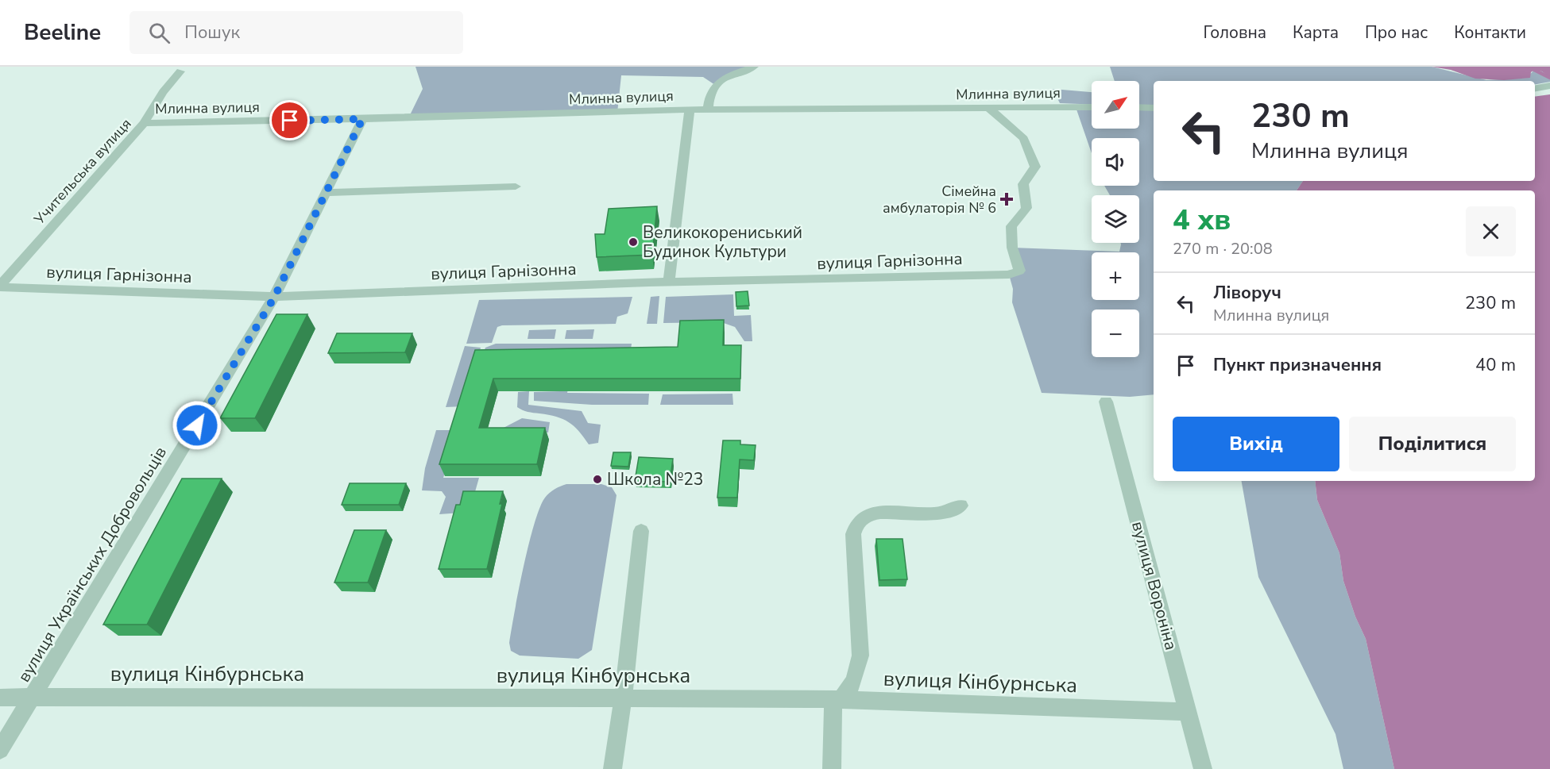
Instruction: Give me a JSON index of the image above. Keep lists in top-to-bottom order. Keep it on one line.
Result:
{"streets":{"street":["Млинна вулиця","Учительська вулиця","вулиця Гарнізонна","вулиця Українських Добровольців","вулиця Вороніна","вулиця Кінбурнська"]},"crossings":[["Млинна вулиця","Учительська вулиця"],["Млинна вулиця","вулиця Гарнізонна"],["Млинна вулиця","вулиця Українських Добровольців"],["Учительська вулиця","вулиця Гарнізонна"],["вулиця Гарнізонна","вулиця Українських Добровольців"],["вулиця Українських Добровольців","вулиця Кінбурнська"],["вулиця Вороніна","вулиця Кінбурнська"]],"places":{"health":["Сімейна амбулаторія № 6"],"other":["Великокорениський Будинок Культури","Школа №23"]},"north":"top right","page":{"header":"Beeline","search":"Пошук","nav":["Головна","Карта","Про нас","Контакти"],"map_buttons":["+","−"],"turn":["230 m","Млинна вулиця"],"heading":["4 хв","270 m · 20:08"],"list":[{"name":"Ліворуч","note":"Млинна вулиця","value":"230 m"},{"name":"Пункт призначення","value":"40 m"}],"buttons":["Вихід","Поділитися"]}}
